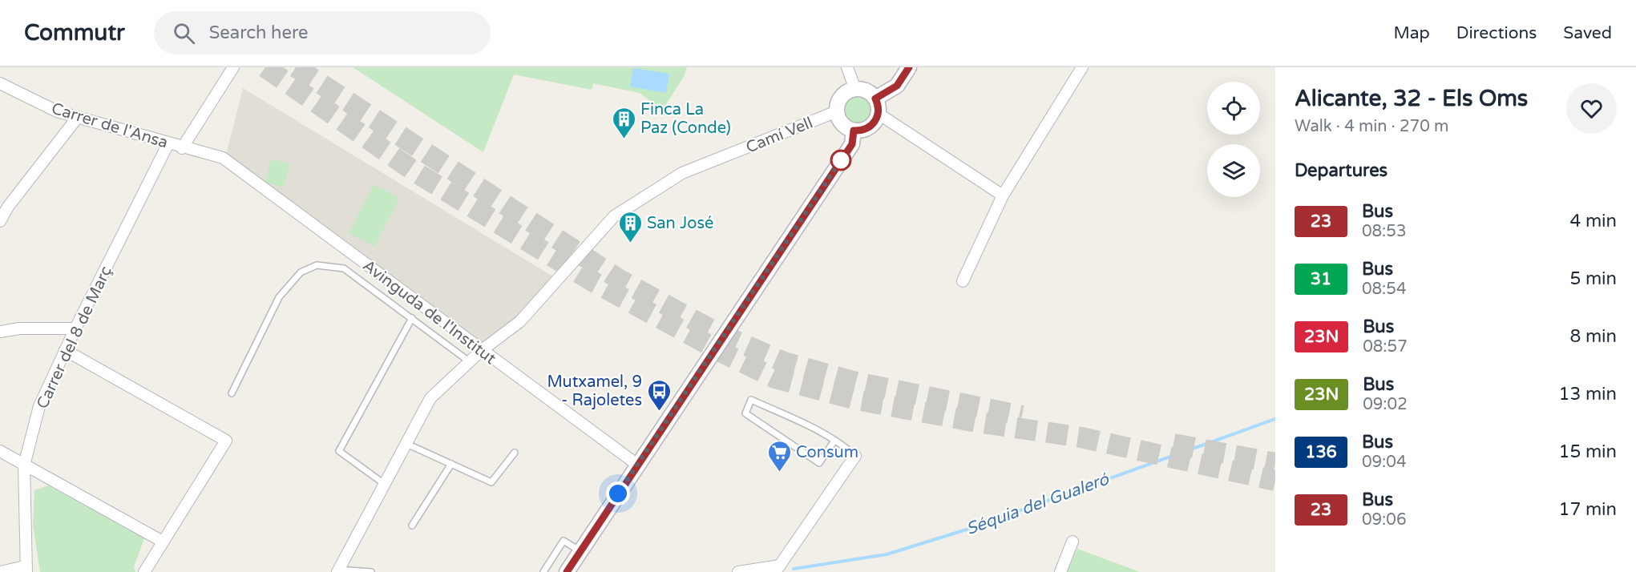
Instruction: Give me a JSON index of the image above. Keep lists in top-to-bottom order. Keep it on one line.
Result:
{"streets":{"street":["Carrer de l'Ansa","Camí Vell","Avinguda de l'Institut","Carrer del 8 de Març"]},"crossings":[["Carrer de l'Ansa","Avinguda de l'Institut"],["Carrer de l'Ansa","Carrer del 8 de Març"],["Camí Vell","Avinguda de l'Institut"]],"water":["Séquia del Gualeró"],"places":{"building":["Finca La Paz (Conde)","San José"],"bus stop":["Mutxamel, 9 - Rajoletes"],"supermarket":["Consum"]},"lines":["bus line 23"],"page":{"header":"Commutr","search":"Search here","nav":["Map","Directions","Saved"],"heading":[["Alicante, 32 - Els Oms","Walk · 4 min · 270 m"],"Departures"],"list":[{"mark":"23","name":"Bus","note":"08:53","value":"4 min"},{"mark":"31","name":"Bus","note":"08:54","value":"5 min"},{"mark":"23N","name":"Bus","note":"08:57","value":"8 min"},{"mark":"23N","name":"Bus","note":"09:02","value":"13 min"},{"mark":"136","name":"Bus","note":"09:04","value":"15 min"},{"mark":"23","name":"Bus","note":"09:06","value":"17 min"}]}}
